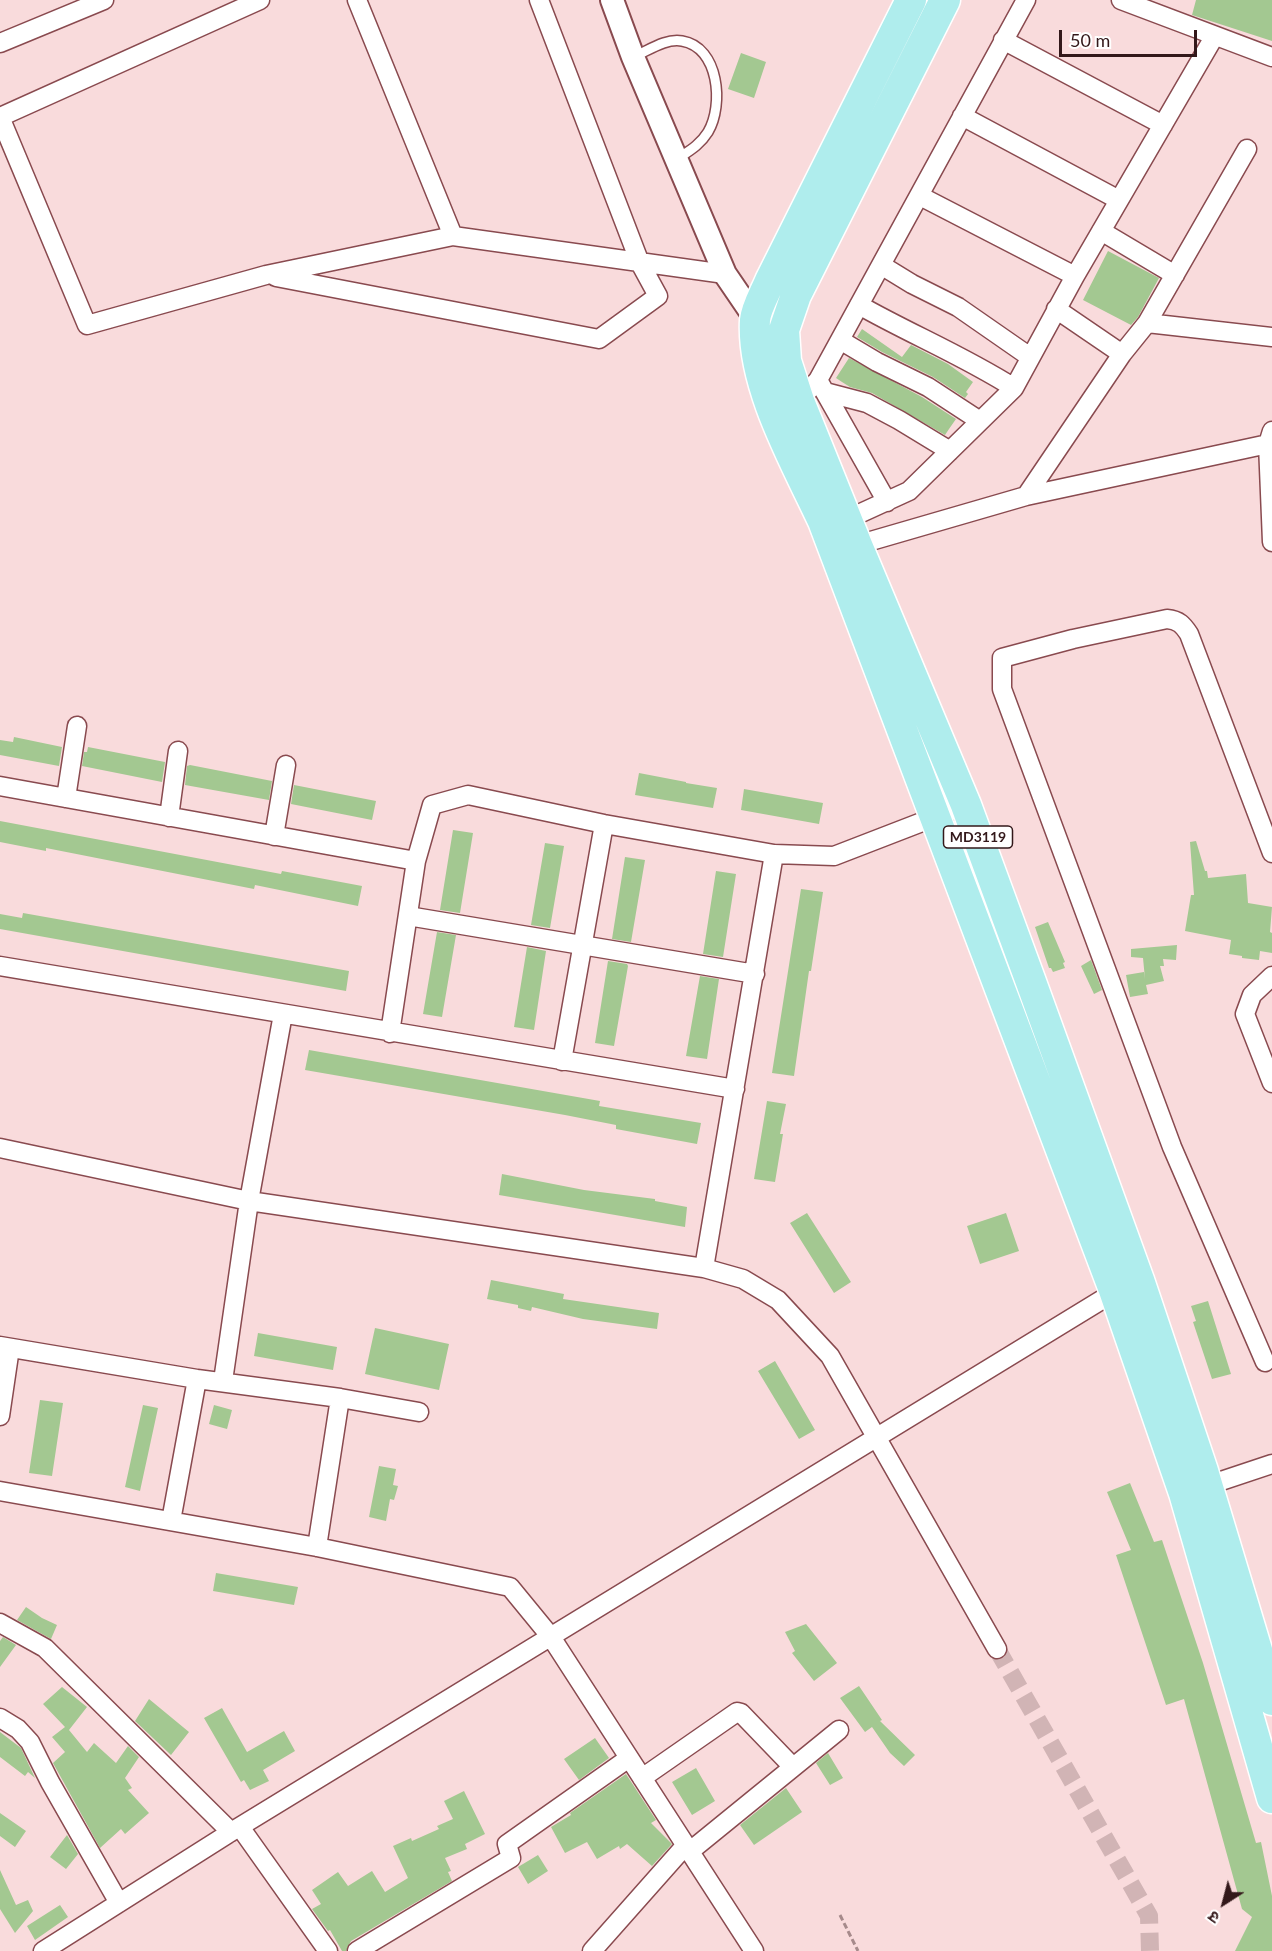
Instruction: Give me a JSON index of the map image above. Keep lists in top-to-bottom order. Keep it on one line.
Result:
{"streets":{"main road":["MD3119"]},"scale_bar":"50 m","north":"bottom left"}
